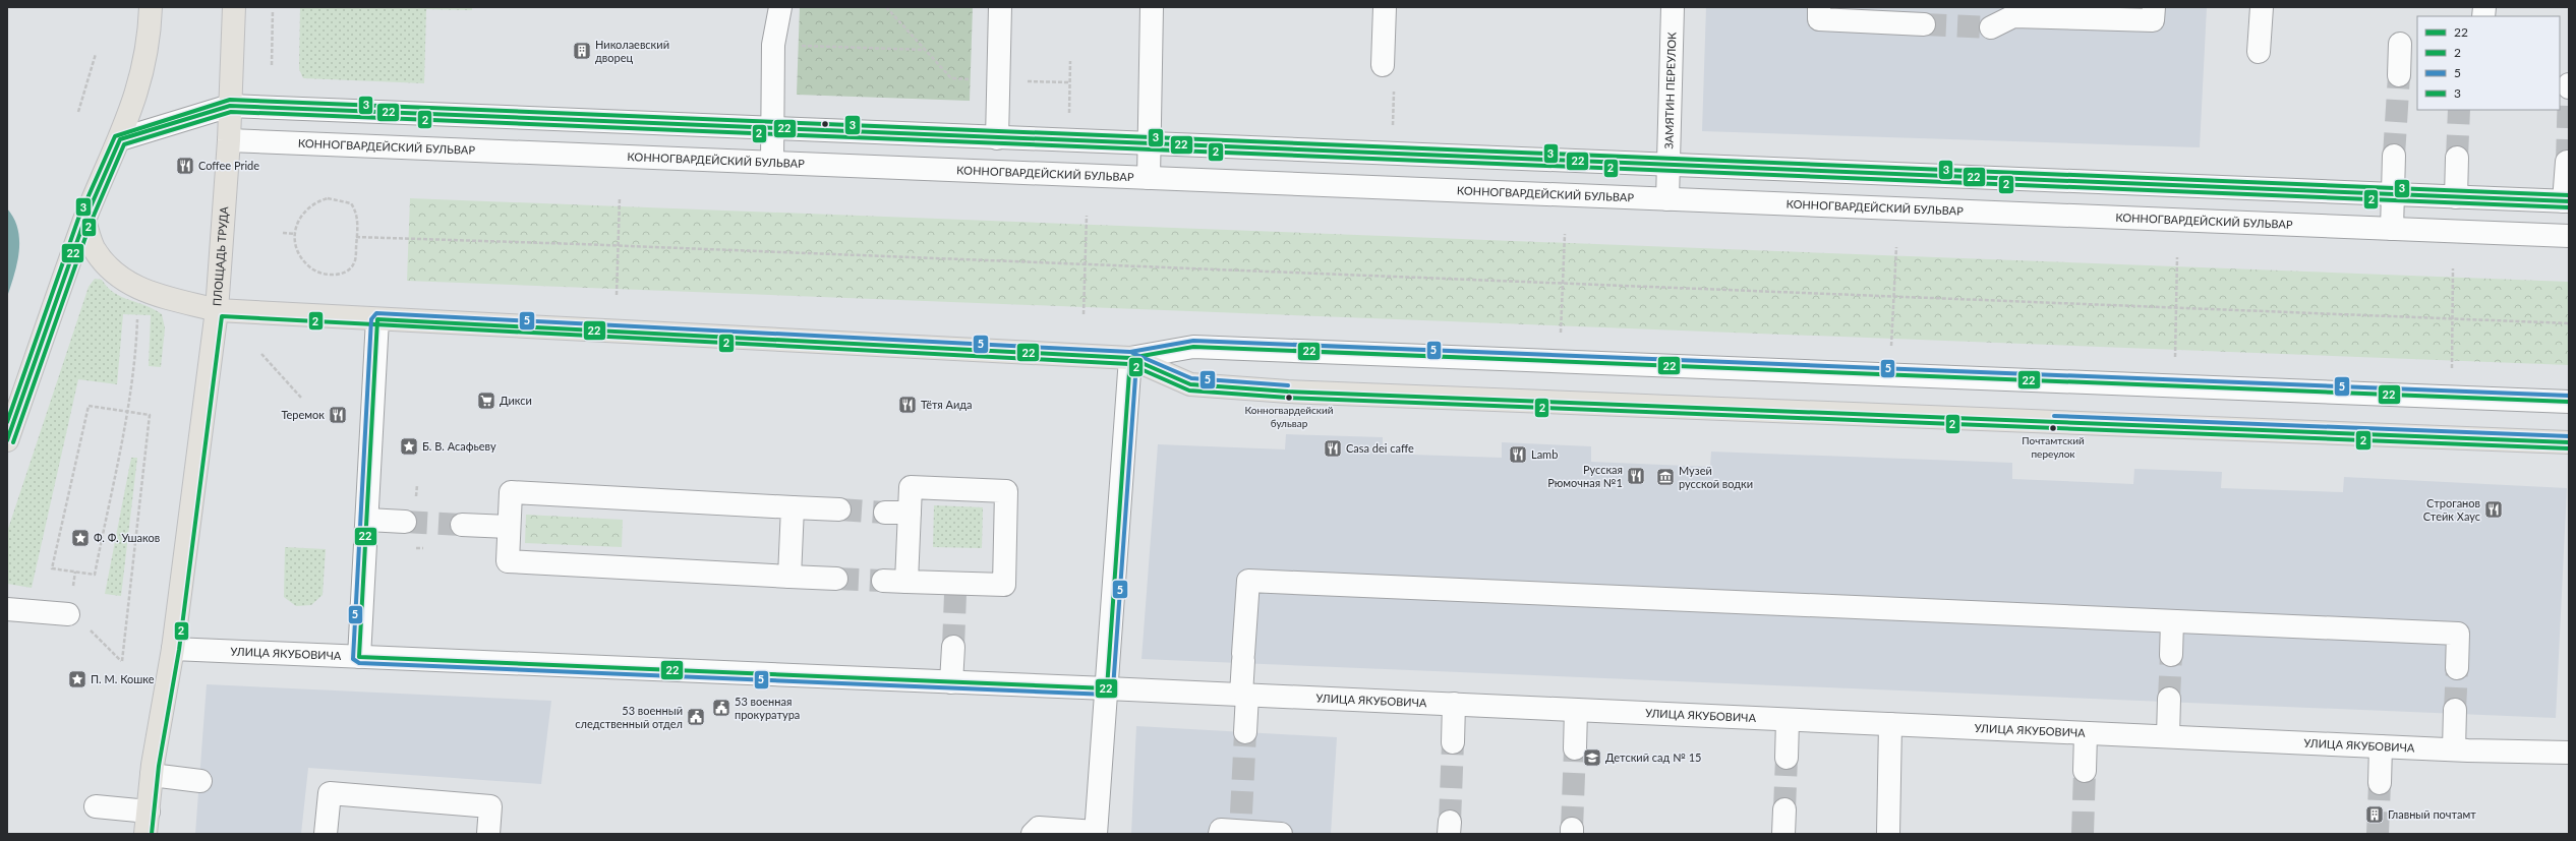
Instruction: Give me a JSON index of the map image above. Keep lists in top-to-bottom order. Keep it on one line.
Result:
{"streets":{"main road":["ПЛОЩАДЬ ТРУДА"],"street":["ЗАМЯТИН ПЕРЕУЛОК","КОННОГВАРДЕЙСКИЙ БУЛЬВАР","УЛИЦА ЯКУБОВИЧА"]},"crossings":[["ЗАМЯТИН ПЕРЕУЛОК","КОННОГВАРДЕЙСКИЙ БУЛЬВАР"],["КОННОГВАРДЕЙСКИЙ БУЛЬВАР","ПЛОЩАДЬ ТРУДА"],["ПЛОЩАДЬ ТРУДА","УЛИЦА ЯКУБОВИЧА"]],"places":{"building":["Николаевский дворец","Главный почтамт"],"restaurant":["Coffee Pride","Тётя Аида","Теремок","Casa dei caffe","Lamb","Русская Рюмочная №1","Строганов Стейк Хаус"],"other":["Конногвардейский бульвар","Почтамтский переулок"],"supermarket":["Дикси"],"place":["Б. В. Асафьеву","Ф. Ф. Ушаков","П. М. Кошке"],"museum":["Музей русской водки"],"public building":["53 военная прокуратура","53 военный следственный отдел"],"school or university":["Детский сад № 15"]},"lines":["transit line 3","transit line 22","transit line 2","transit line 5"],"legend":["22","2","5","3"]}
